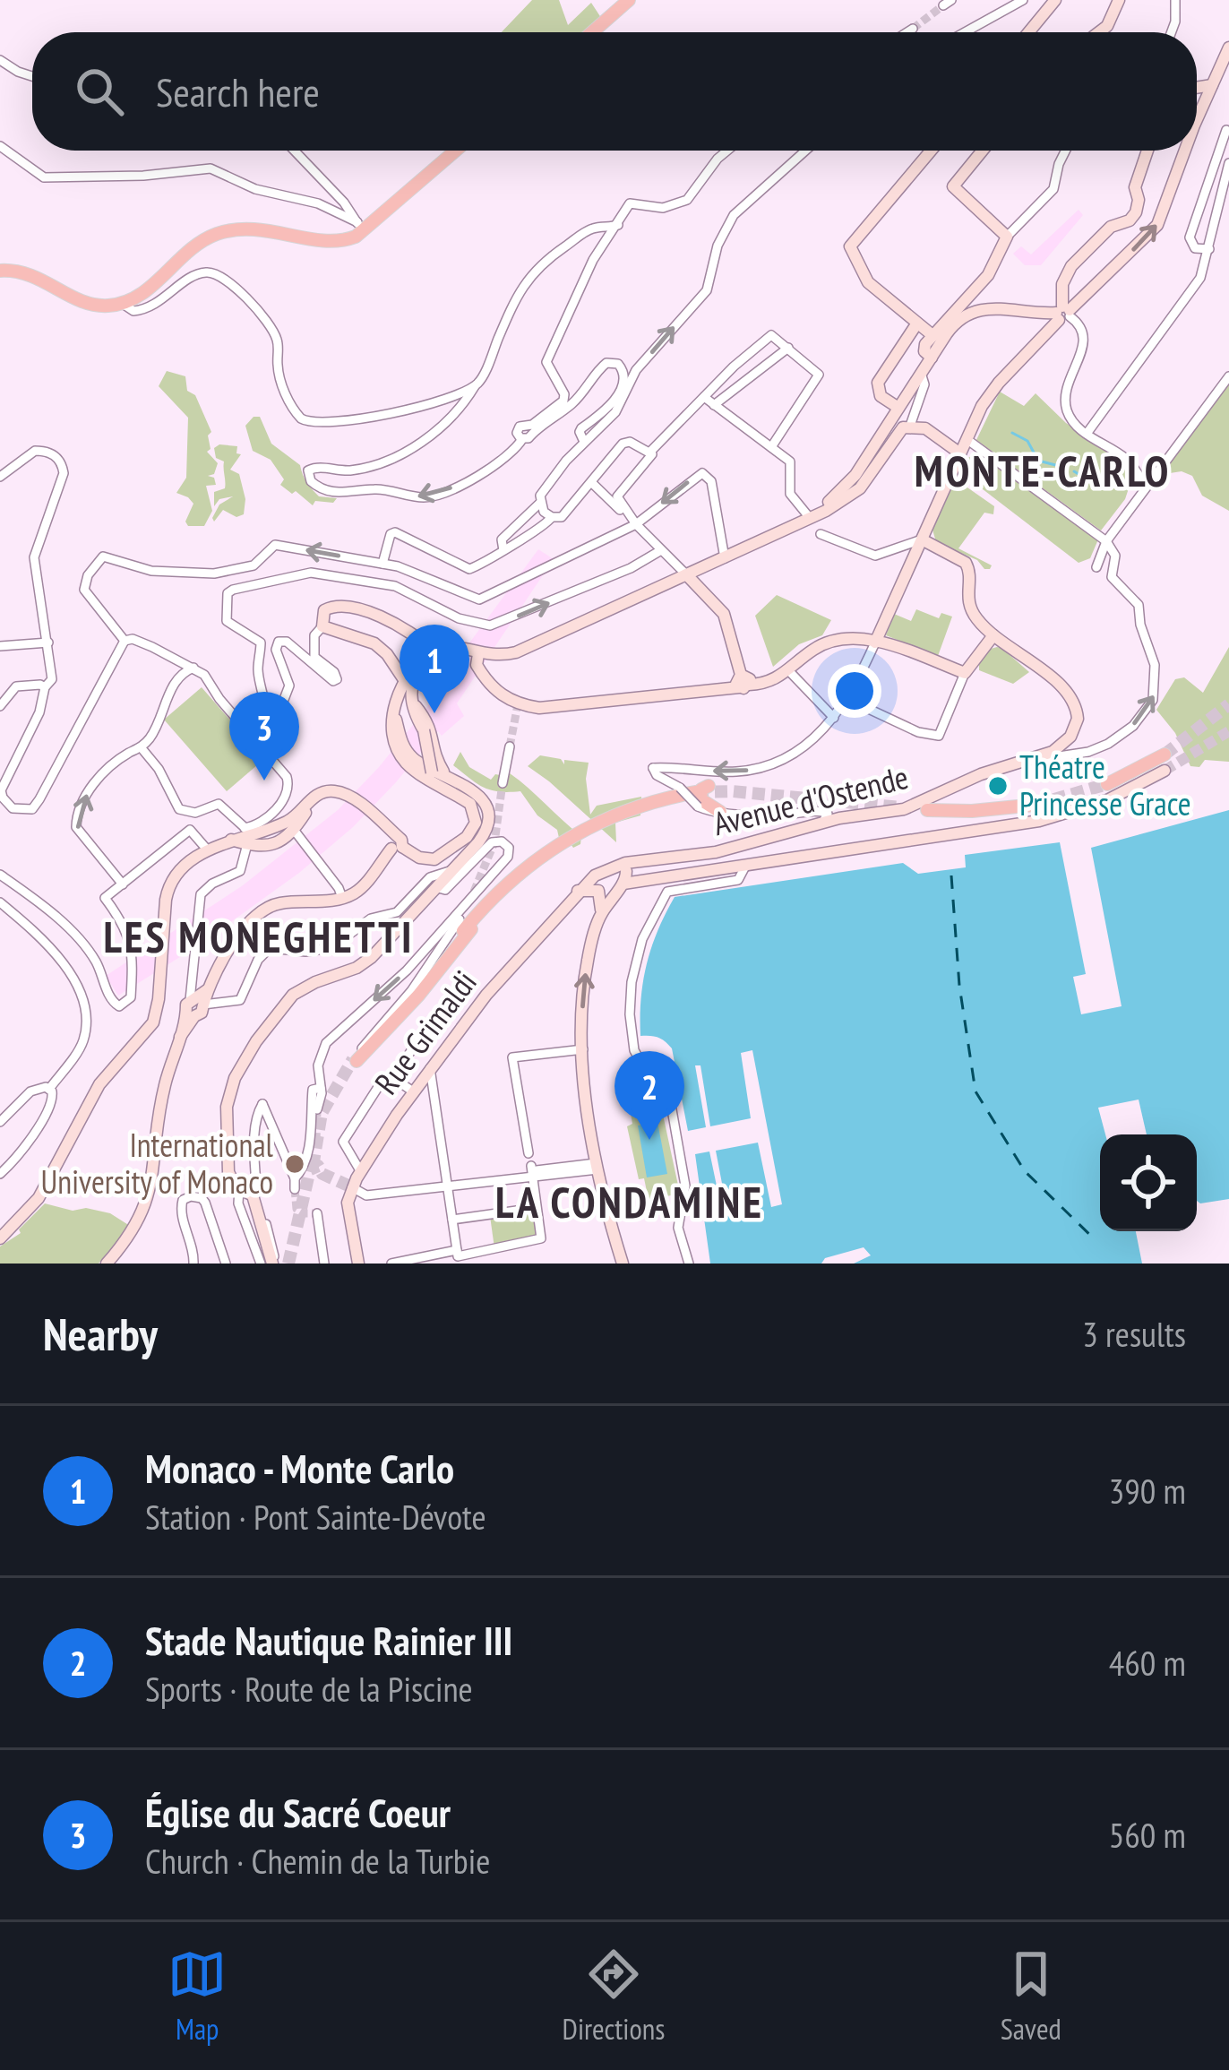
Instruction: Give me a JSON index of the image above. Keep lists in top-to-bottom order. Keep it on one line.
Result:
{"streets":{"main road":["Avenue d'Ostende","Rue Grimaldi"]},"crossings":[["Avenue d'Ostende","Rue Grimaldi"]],"districts":["MONTE-CARLO","LES MONEGHETTI","LA CONDAMINE"],"places":["Théatre Princesse Grace","International University of Monaco"],"page":{"search":"Search here","pins":["1","3","2"],"heading":["Nearby","3 results"],"list":[{"mark":"1","name":"Monaco - Monte Carlo","note":"Station · Pont Sainte-Dévote","value":"390 m"},{"mark":"2","name":"Stade Nautique Rainier III","note":"Sports · Route de la Piscine","value":"460 m"},{"mark":"3","name":"Église du Sacré Coeur","note":"Church · Chemin de la Turbie","value":"560 m"}],"nav":["Map","Directions","Saved"]}}
